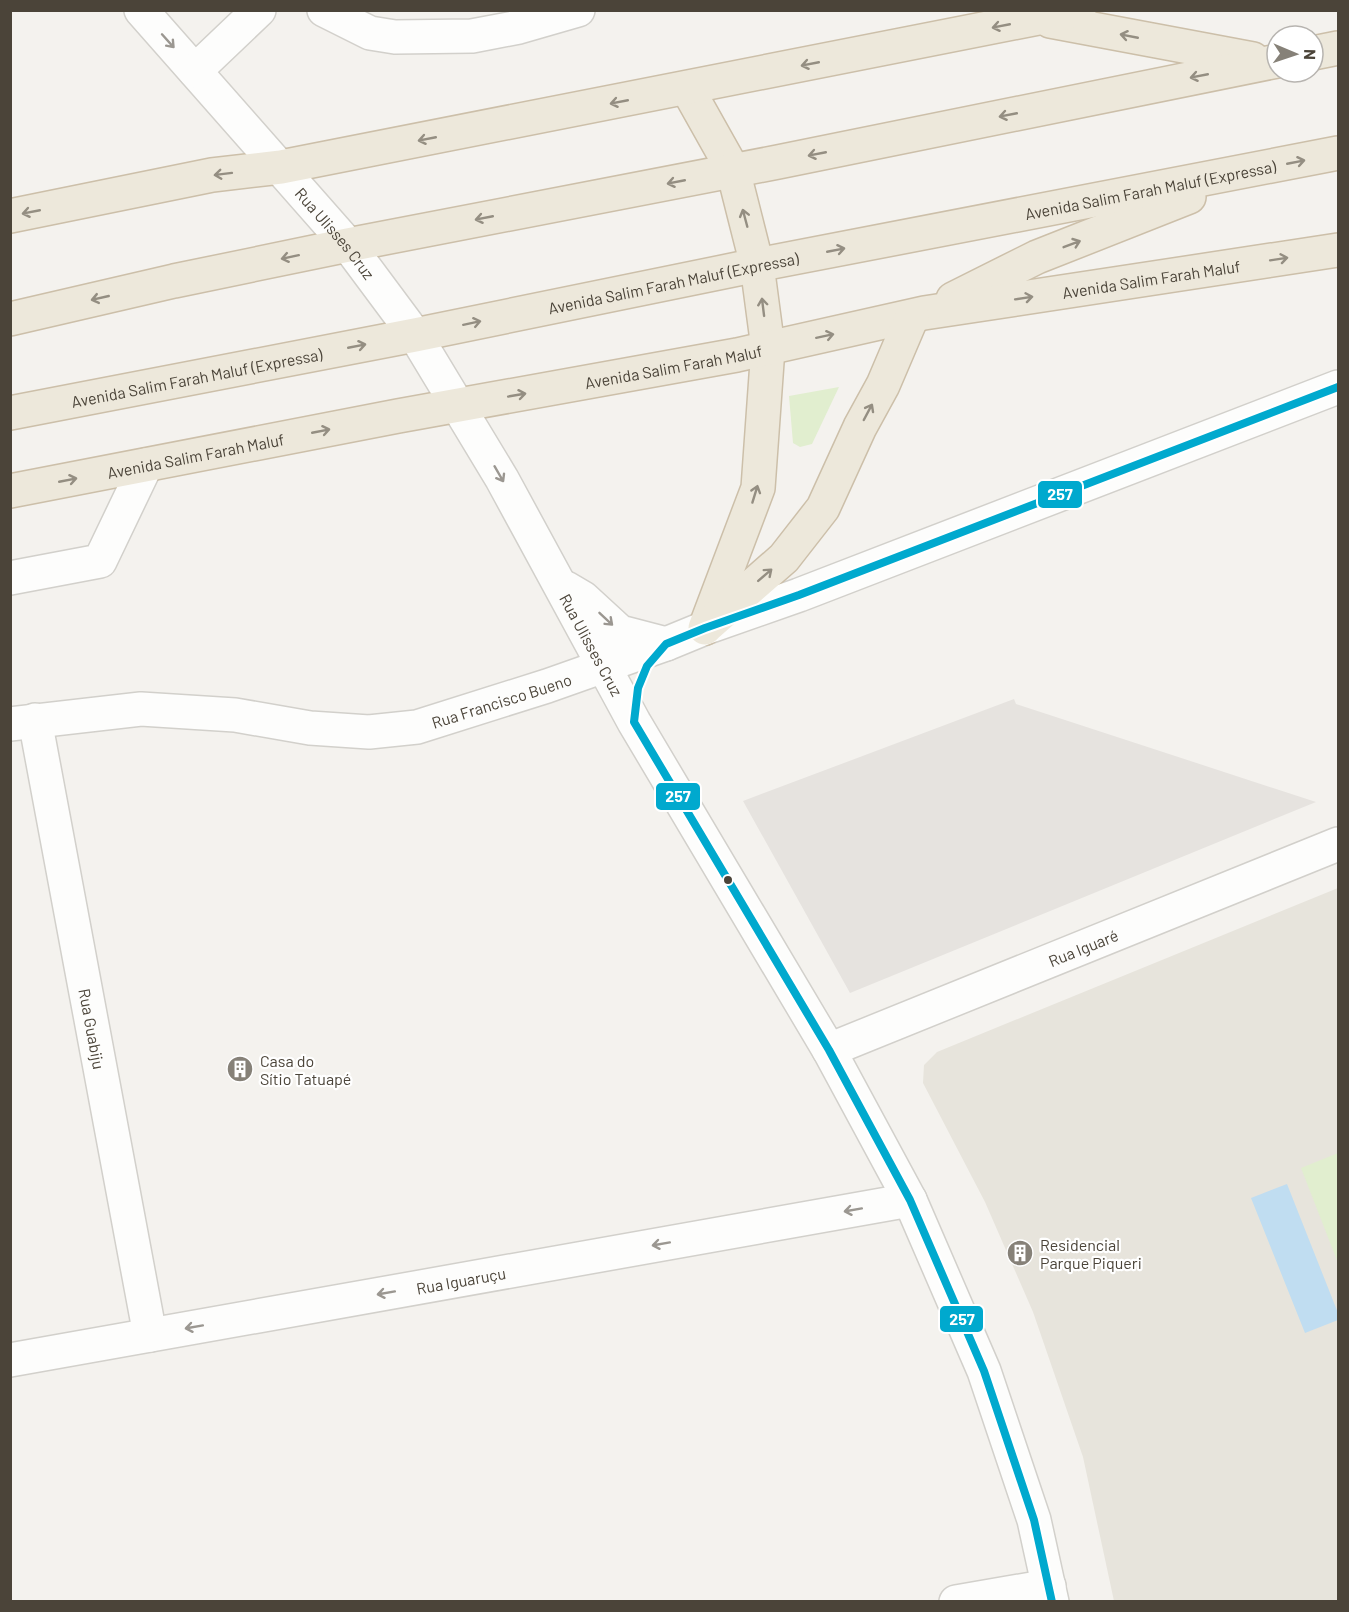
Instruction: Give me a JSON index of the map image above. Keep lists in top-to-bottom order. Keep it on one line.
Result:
{"streets":{"highway":["Avenida Salim Farah Maluf (Expressa)","Avenida Salim Farah Maluf"],"street":["Rua Ulisses Cruz","Rua Francisco Bueno","Rua Iguaré","Rua Guabiju","Rua Iguaruçu"]},"crossings":[["Avenida Salim Farah Maluf (Expressa)","Rua Ulisses Cruz"],["Rua Ulisses Cruz","Avenida Salim Farah Maluf"],["Rua Ulisses Cruz","Rua Francisco Bueno"],["Rua Ulisses Cruz","Rua Iguaré"],["Rua Ulisses Cruz","Rua Iguaruçu"],["Rua Francisco Bueno","Rua Guabiju"],["Rua Guabiju","Rua Iguaruçu"]],"one_way":["Rua Iguaruçu"],"places":{"building":["Casa do Sítio Tatuapé","Residencial Parque Piqueri"]},"lines":["transit line 257"],"north":"right"}
